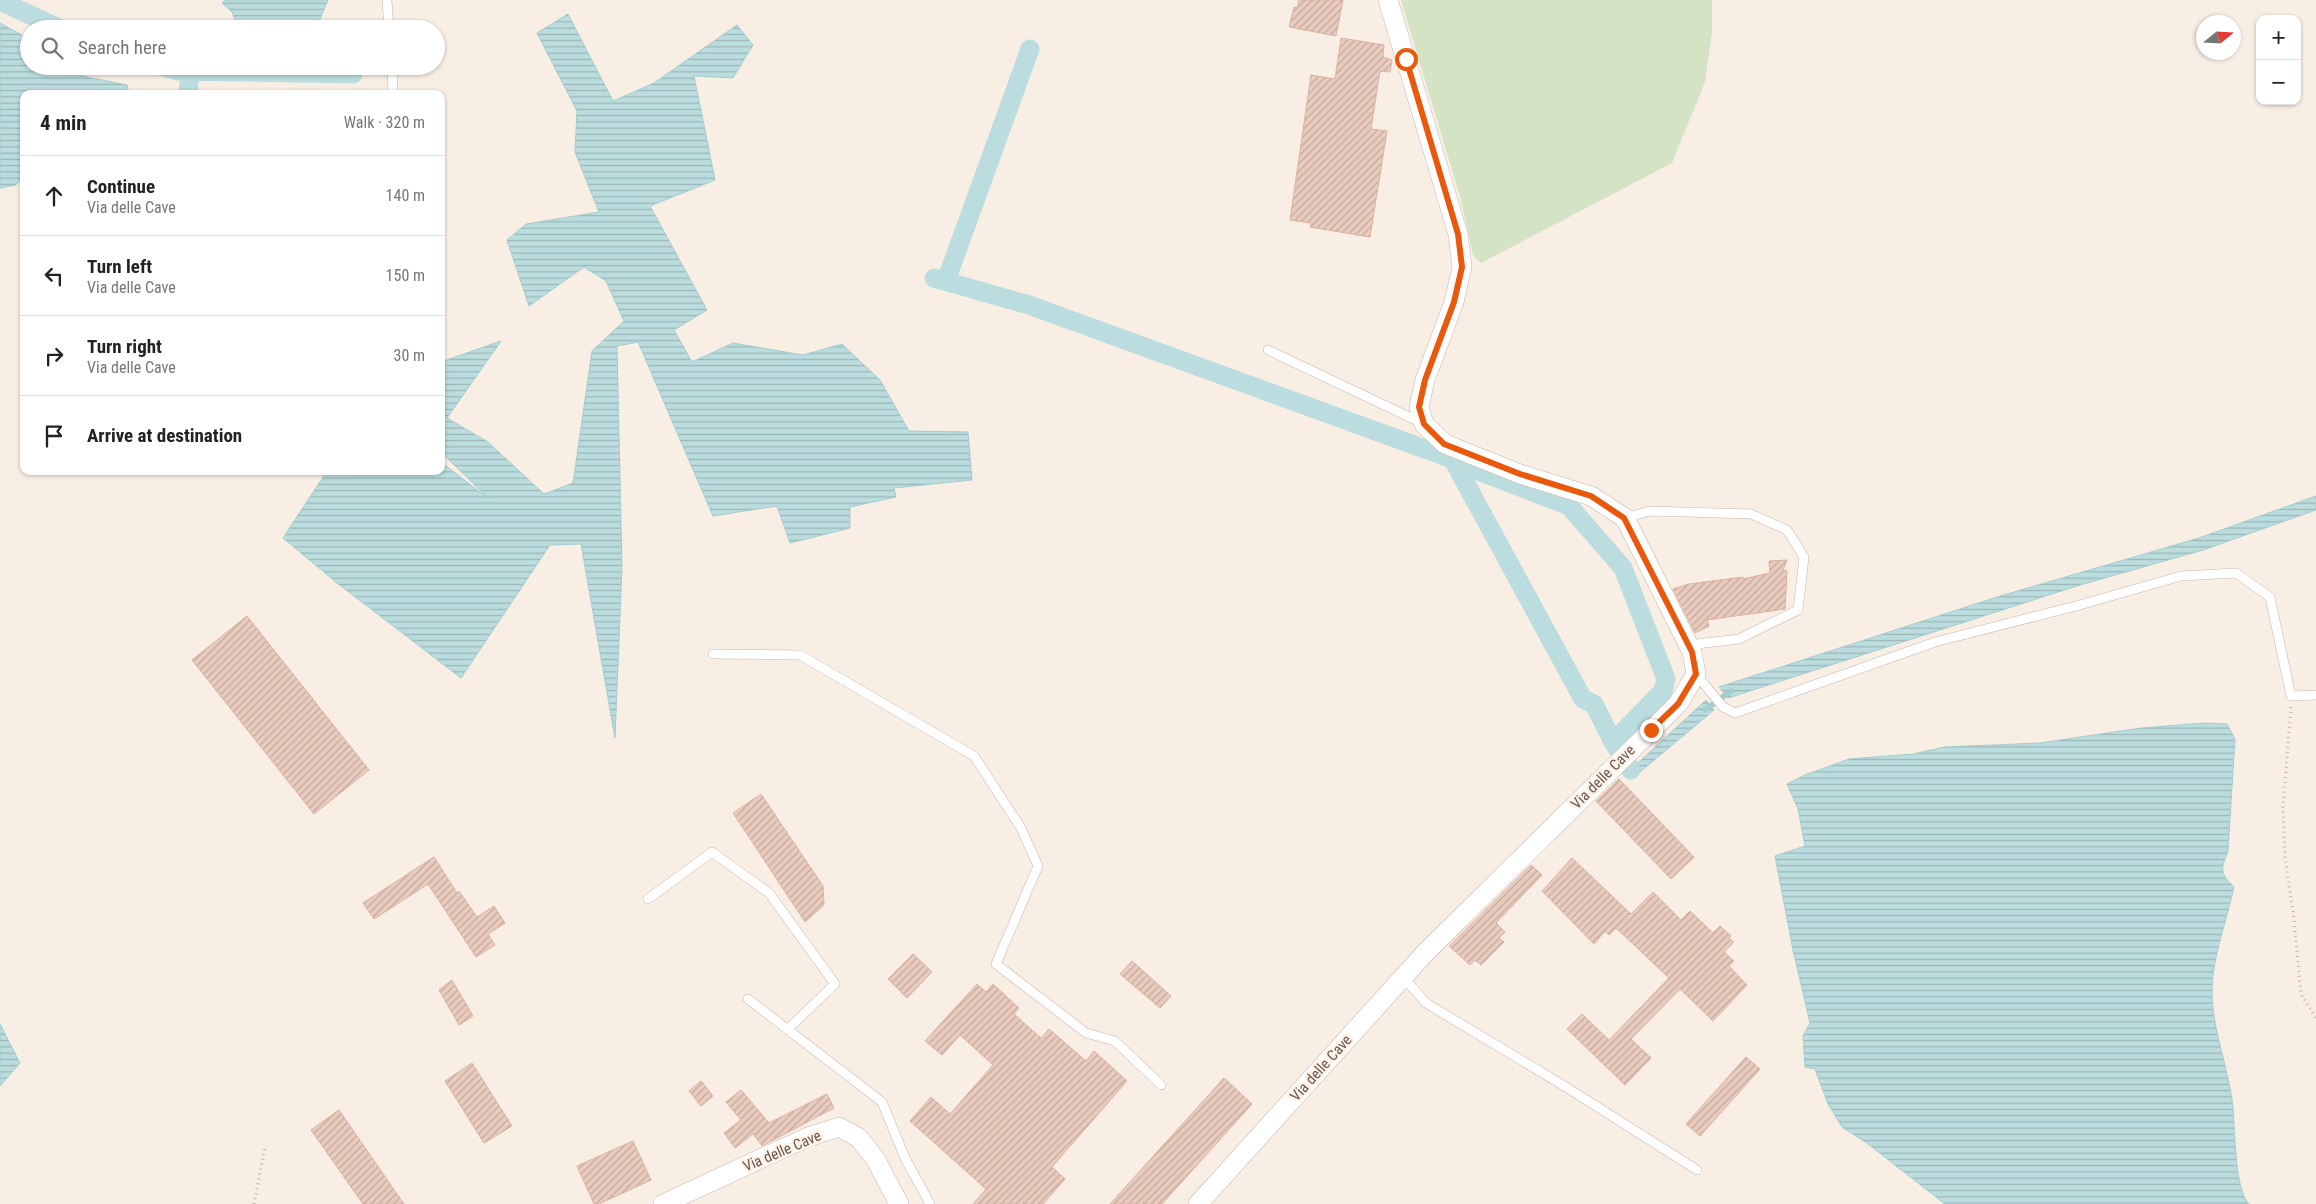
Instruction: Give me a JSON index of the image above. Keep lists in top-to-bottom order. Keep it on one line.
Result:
{"streets":{"street":["Via delle Cave"]},"north":"right","page":{"map_buttons":["+","−"],"search":"Search here","heading":["4 min","Walk · 320 m"],"list":[["Continue","Via delle Cave","140 m"],["Turn left","Via delle Cave","150 m"],["Turn right","Via delle Cave","30 m"],"Arrive at destination"]}}
